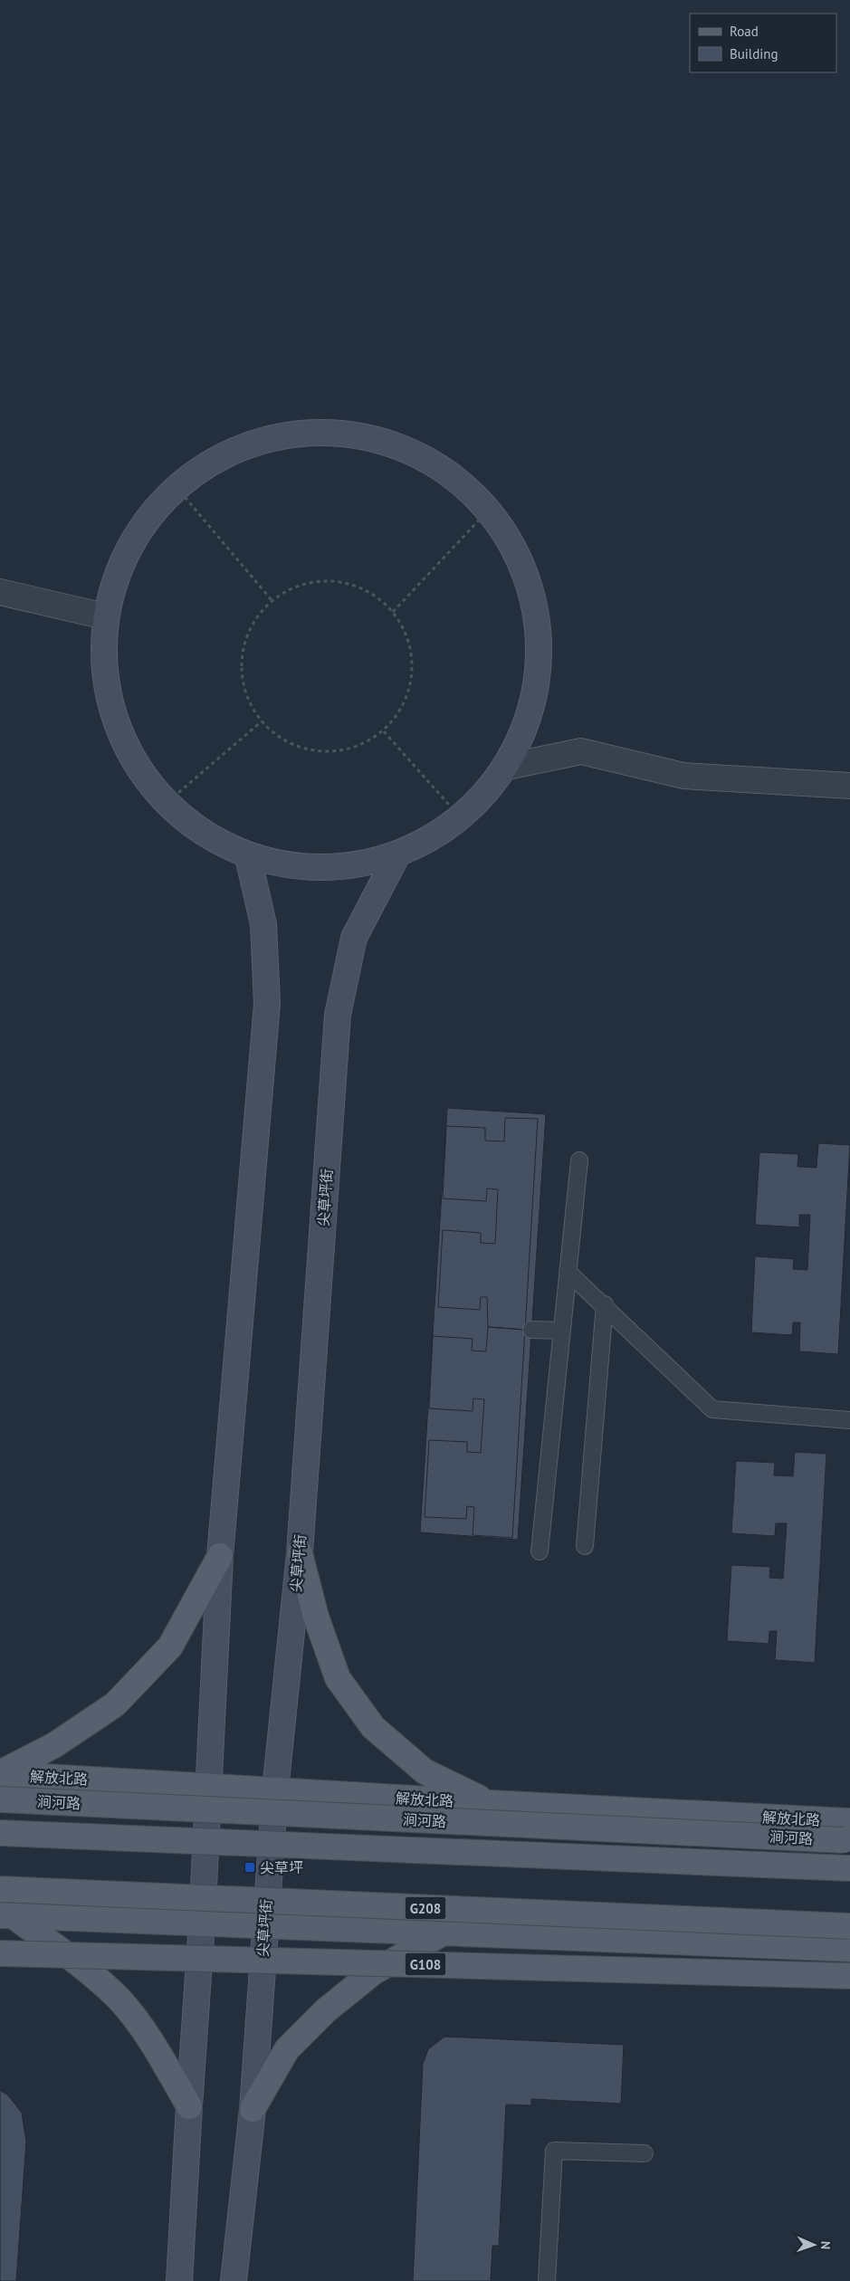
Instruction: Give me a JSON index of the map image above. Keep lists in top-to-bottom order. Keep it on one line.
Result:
{"streets":{"main road":["尖草坪街","解放北路","涧河路","G208","G108"]},"crossings":[["尖草坪街","解放北路"]],"places":{"transit":["尖草坪"]},"legend":["Road","Building"],"north":"right"}
